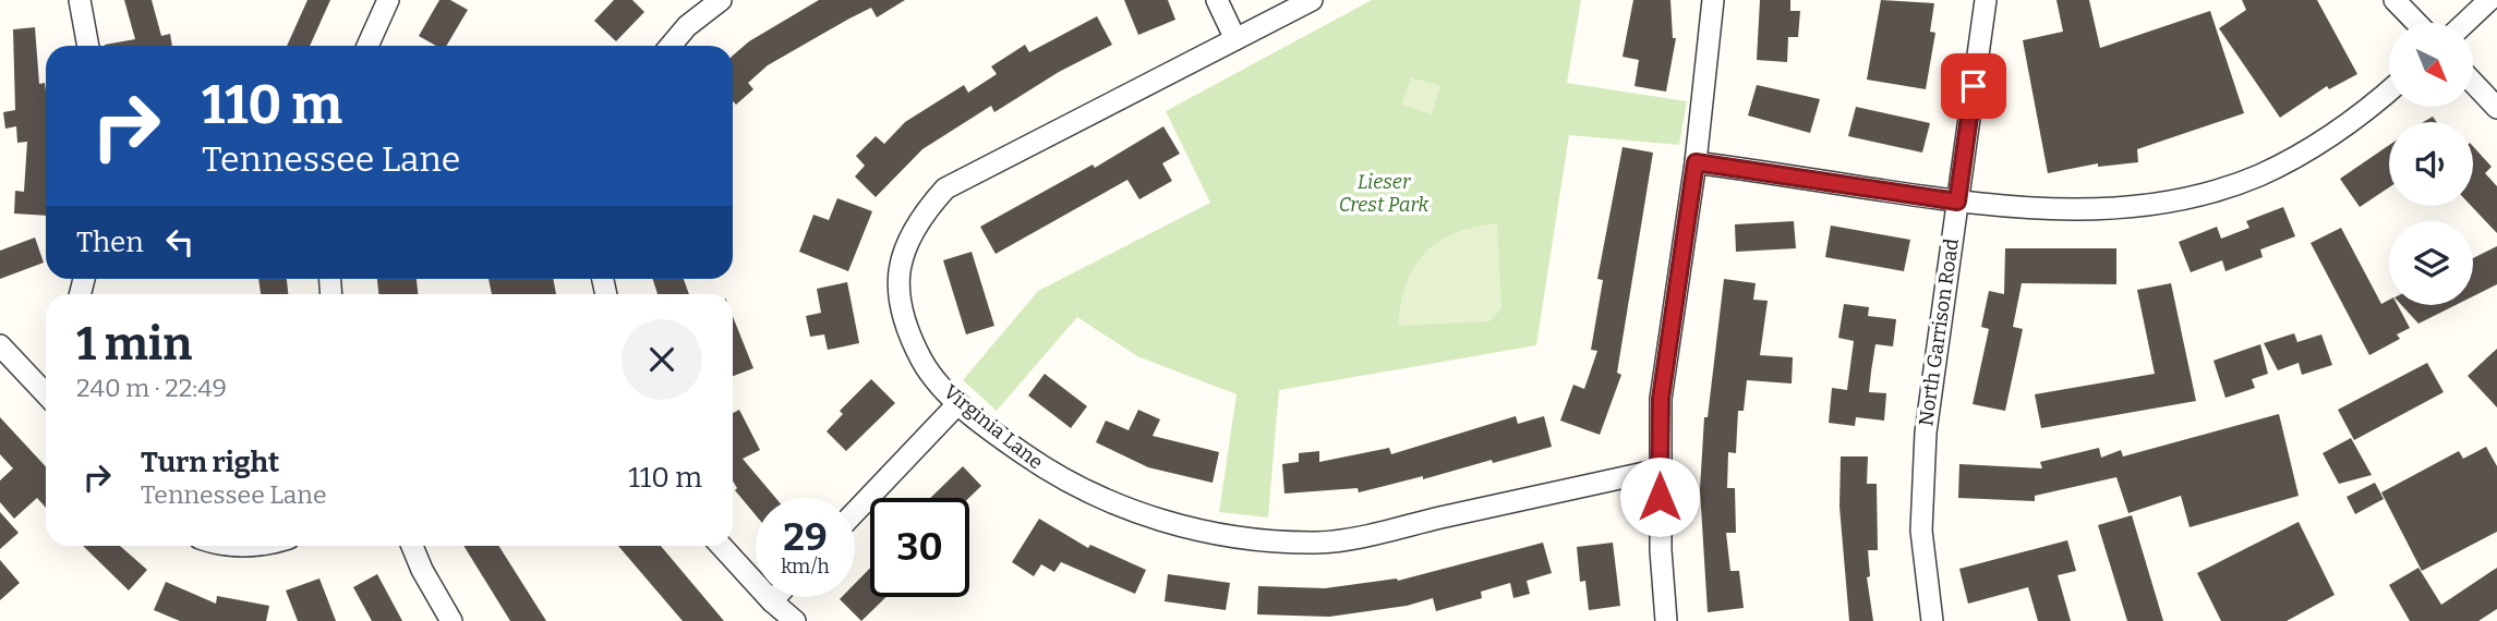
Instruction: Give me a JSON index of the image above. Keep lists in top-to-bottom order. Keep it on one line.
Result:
{"streets":{"street":["North Garrison Road","Virginia Lane"]},"parks":["Lieser Crest Park"],"north":"bottom right","page":{"turn":["110 m","Tennessee Lane"],"then":"Then","heading":["1 min","240 m · 22:49"],"list":[{"name":"Turn right","note":"Tennessee Lane","value":"110 m"}],"speed":"29 km/h","limit":"30"}}
